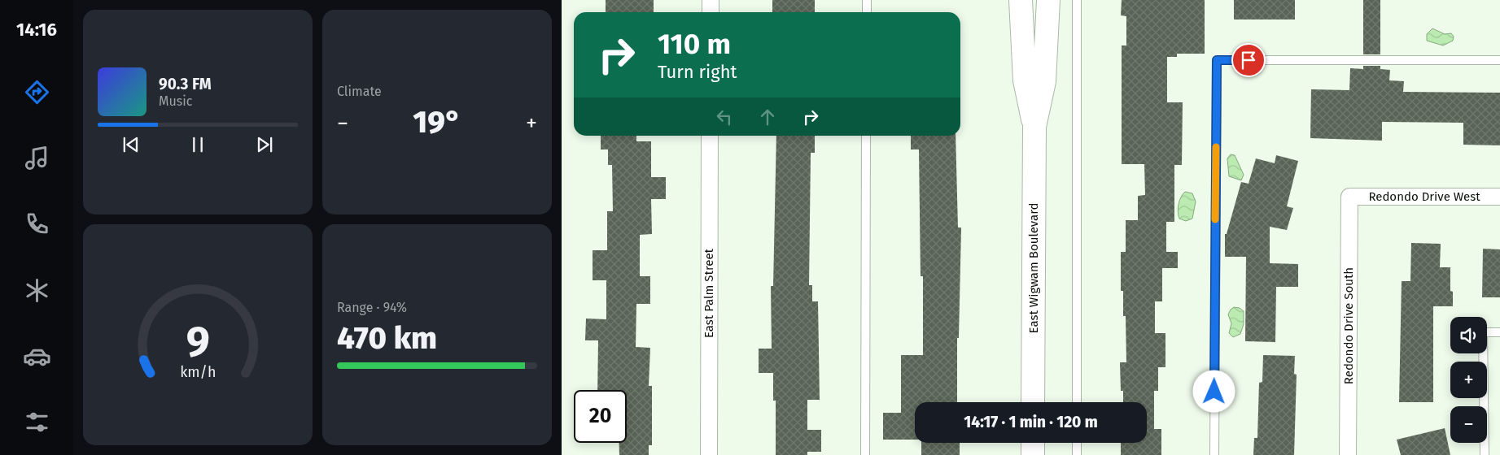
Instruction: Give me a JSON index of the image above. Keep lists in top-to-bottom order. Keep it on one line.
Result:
{"streets":{"street":["Redondo Drive West","East Wigwam Boulevard","East Palm Street","Redondo Drive South"]},"crossings":[["Redondo Drive West","Redondo Drive South"]],"page":{"tabs":"14:16","tile":["Climate",["Range · 94%","470 km"]],"turn":["110 m","Turn right"],"song":["90.3 FM","Music"],"heat":["−","19°","+"],"map_buttons":["+","−"],"limit":"20","trip":"14:17 · 1 min · 120 m","gauge":["9","km/h"]}}
